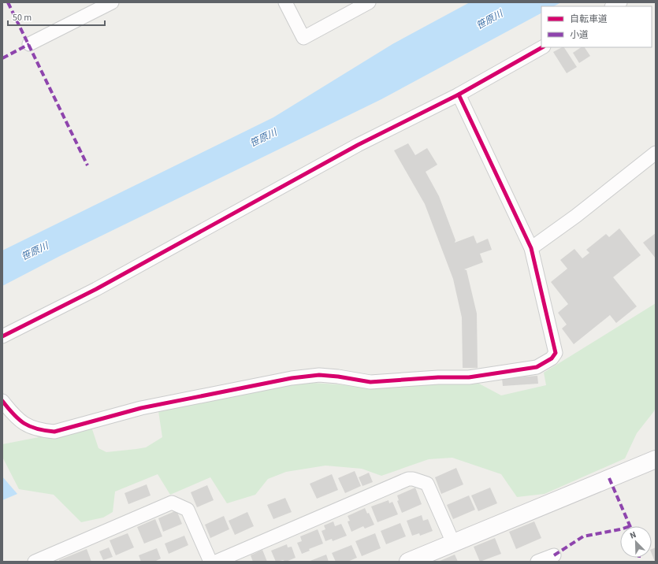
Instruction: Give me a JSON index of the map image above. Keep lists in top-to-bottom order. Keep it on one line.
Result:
{"water":["笹原川"],"legend":["自転車道","小道"],"scale_bar":"50 m","north":"top left"}
